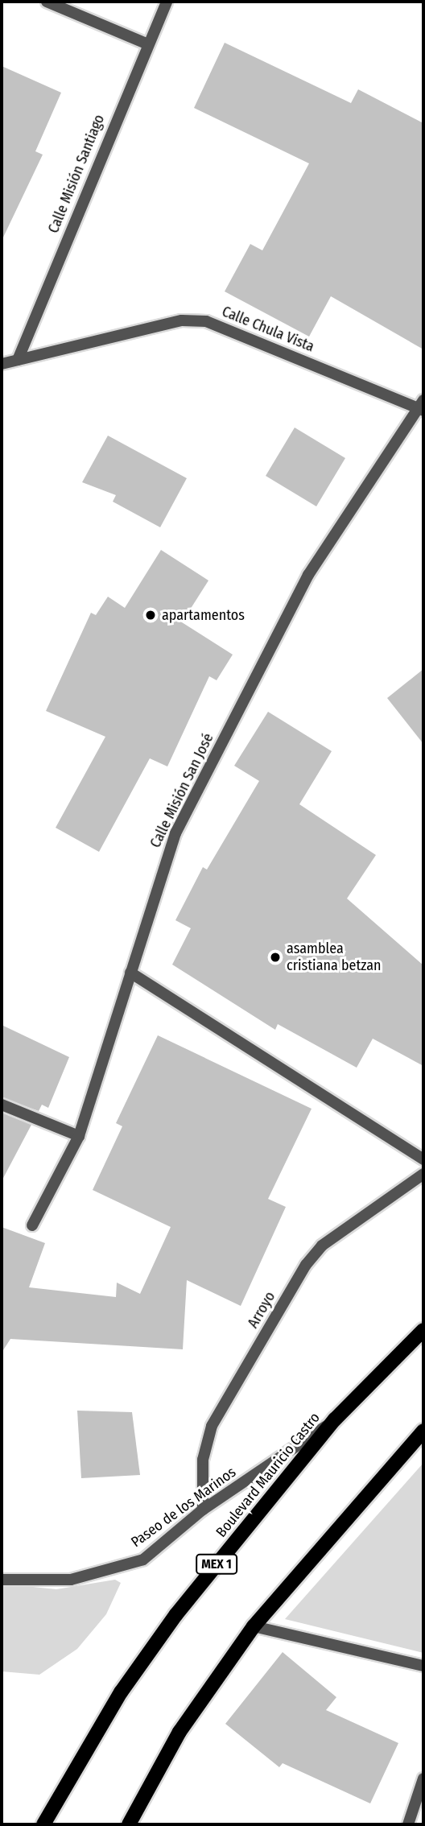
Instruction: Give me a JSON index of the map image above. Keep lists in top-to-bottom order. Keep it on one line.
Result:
{"streets":{"main road":["Boulevard Mauricio Castro","MEX 1"],"street":["Calle Misión Santiago","Calle Chula Vista","Calle Misión San José","Arroyo","Paseo de los Marinos"]},"crossings":[["Calle Misión Santiago","Calle Chula Vista"],["Calle Chula Vista","Calle Misión San José"],["Arroyo","Paseo de los Marinos"],["Boulevard Mauricio Castro","Paseo de los Marinos"]],"places":["apartamentos","asamblea cristiana betzan"]}
